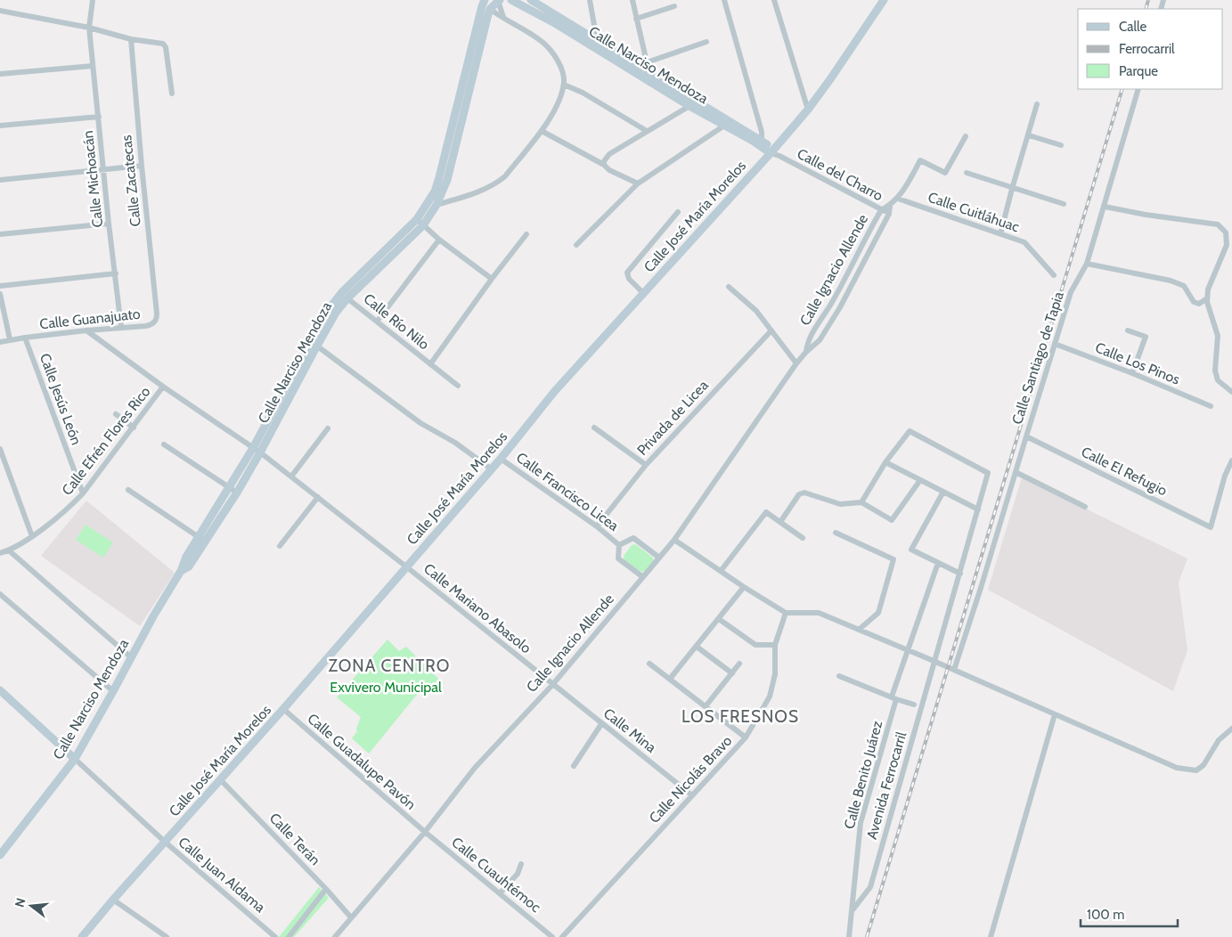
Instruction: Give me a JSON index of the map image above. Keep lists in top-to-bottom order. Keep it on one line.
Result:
{"streets":{"street":["Calle Narciso Mendoza","Calle del Charro","Calle Michoacán","Calle Zacatecas","Calle Cuitláhuac","Calle José María Morelos","Calle Ignacio Allende","Calle Guanajuato","Calle Río Nilo","Calle Santiago de Tapia","Calle Los Pinos","Calle Jesús León","Privada de Licea","Calle Efrén Flores Rico","Calle El Refugio","Calle Francisco Licea","Calle Mariano Abasolo","Calle Mina","Calle Guadalupe Pavón","Calle Benito Juárez","Calle Nicolás Bravo","Avenida Ferrocarril","Calle Terán","Calle Juan Aldama","Calle Cuauhtémoc"]},"crossings":[["Calle Narciso Mendoza","Calle del Charro"],["Calle Narciso Mendoza","Calle José María Morelos"],["Calle Narciso Mendoza","Calle Río Nilo"],["Calle Narciso Mendoza","Calle Mariano Abasolo"],["Calle Narciso Mendoza","Calle Juan Aldama"],["Calle del Charro","Calle José María Morelos"],["Calle del Charro","Calle Ignacio Allende"],["Calle Michoacán","Calle Guanajuato"],["Calle Zacatecas","Calle Guanajuato"],["Calle Cuitláhuac","Calle Ignacio Allende"],["Calle José María Morelos","Calle Francisco Licea"],["Calle José María Morelos","Calle Mariano Abasolo"],["Calle José María Morelos","Calle Guadalupe Pavón"],["Calle José María Morelos","Calle Terán"],["Calle José María Morelos","Calle Juan Aldama"],["Calle Ignacio Allende","Calle Francisco Licea"],["Calle Ignacio Allende","Calle Mariano Abasolo"],["Calle Ignacio Allende","Calle Mina"],["Calle Ignacio Allende","Calle Guadalupe Pavón"],["Calle Ignacio Allende","Calle Terán"],["Calle Ignacio Allende","Calle Cuauhtémoc"],["Calle Guanajuato","Calle Jesús León"],["Calle Guanajuato","Calle Mariano Abasolo"],["Calle Santiago de Tapia","Calle Los Pinos"],["Calle Santiago de Tapia","Calle El Refugio"],["Calle Jesús León","Calle Efrén Flores Rico"],["Privada de Licea","Calle Francisco Licea"],["Calle Efrén Flores Rico","Calle Mariano Abasolo"],["Calle Mariano Abasolo","Calle Mina"],["Calle Mina","Calle Nicolás Bravo"],["Calle Guadalupe Pavón","Calle Cuauhtémoc"],["Calle Benito Juárez","Avenida Ferrocarril"]],"districts":["ZONA CENTRO","LOS FRESNOS"],"parks":["Exvivero Municipal"],"legend":["Calle","Ferrocarril","Parque"],"scale_bar":"100 m","north":"left"}
